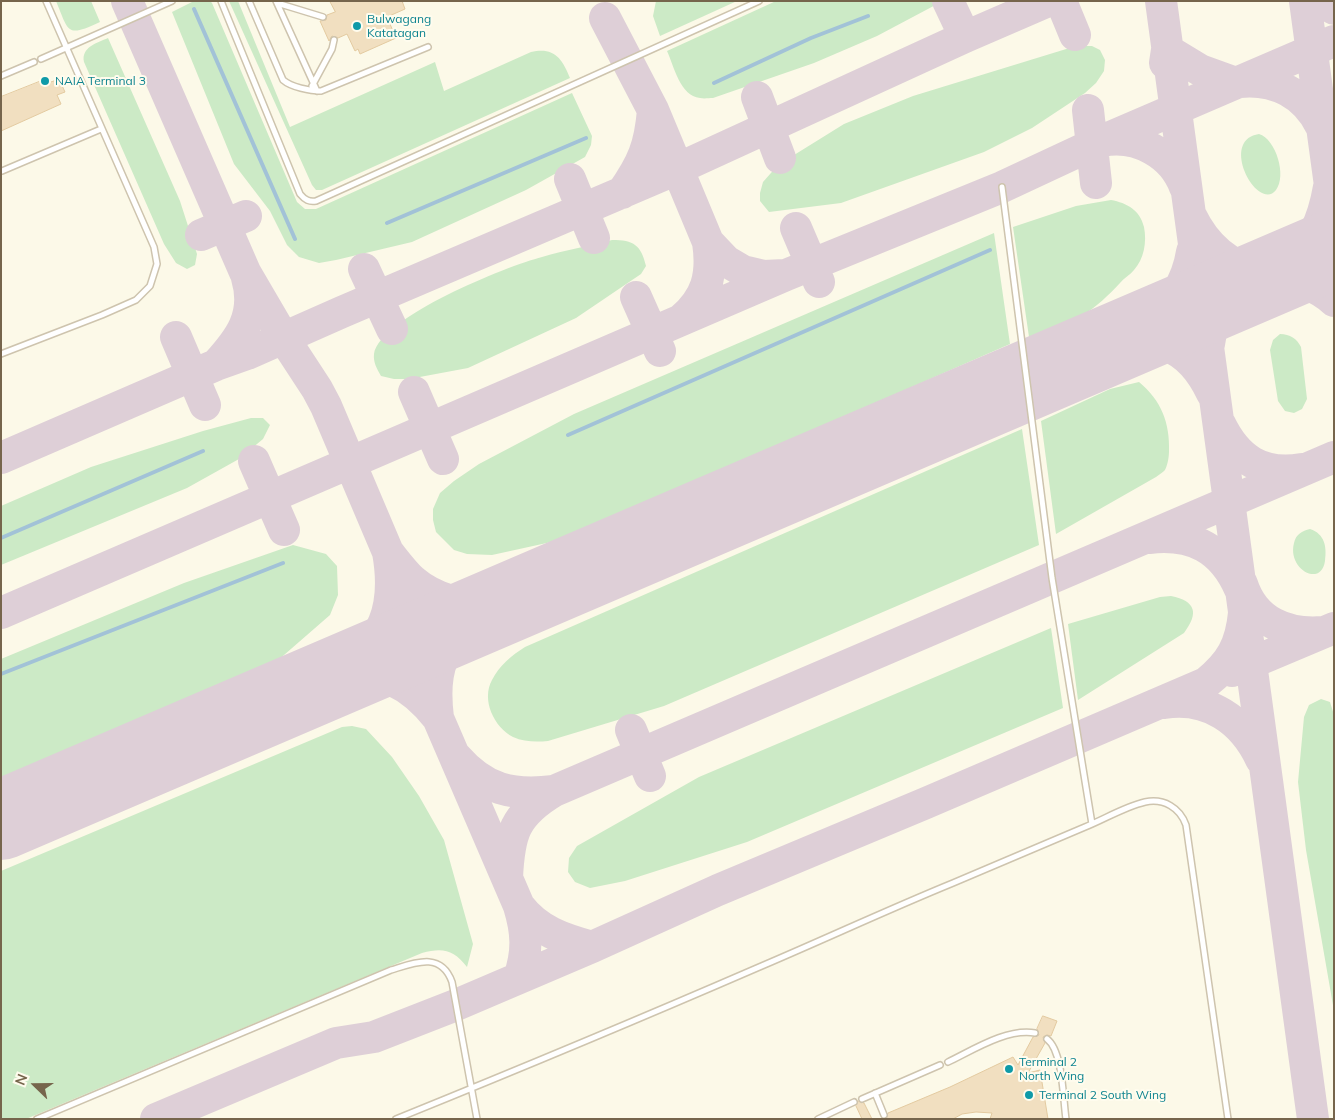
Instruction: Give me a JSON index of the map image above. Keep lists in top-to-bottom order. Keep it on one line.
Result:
{"places":["Bulwagang Katatagan","NAIA Terminal 3","Terminal 2 North Wing","Terminal 2 South Wing"],"north":"left"}
